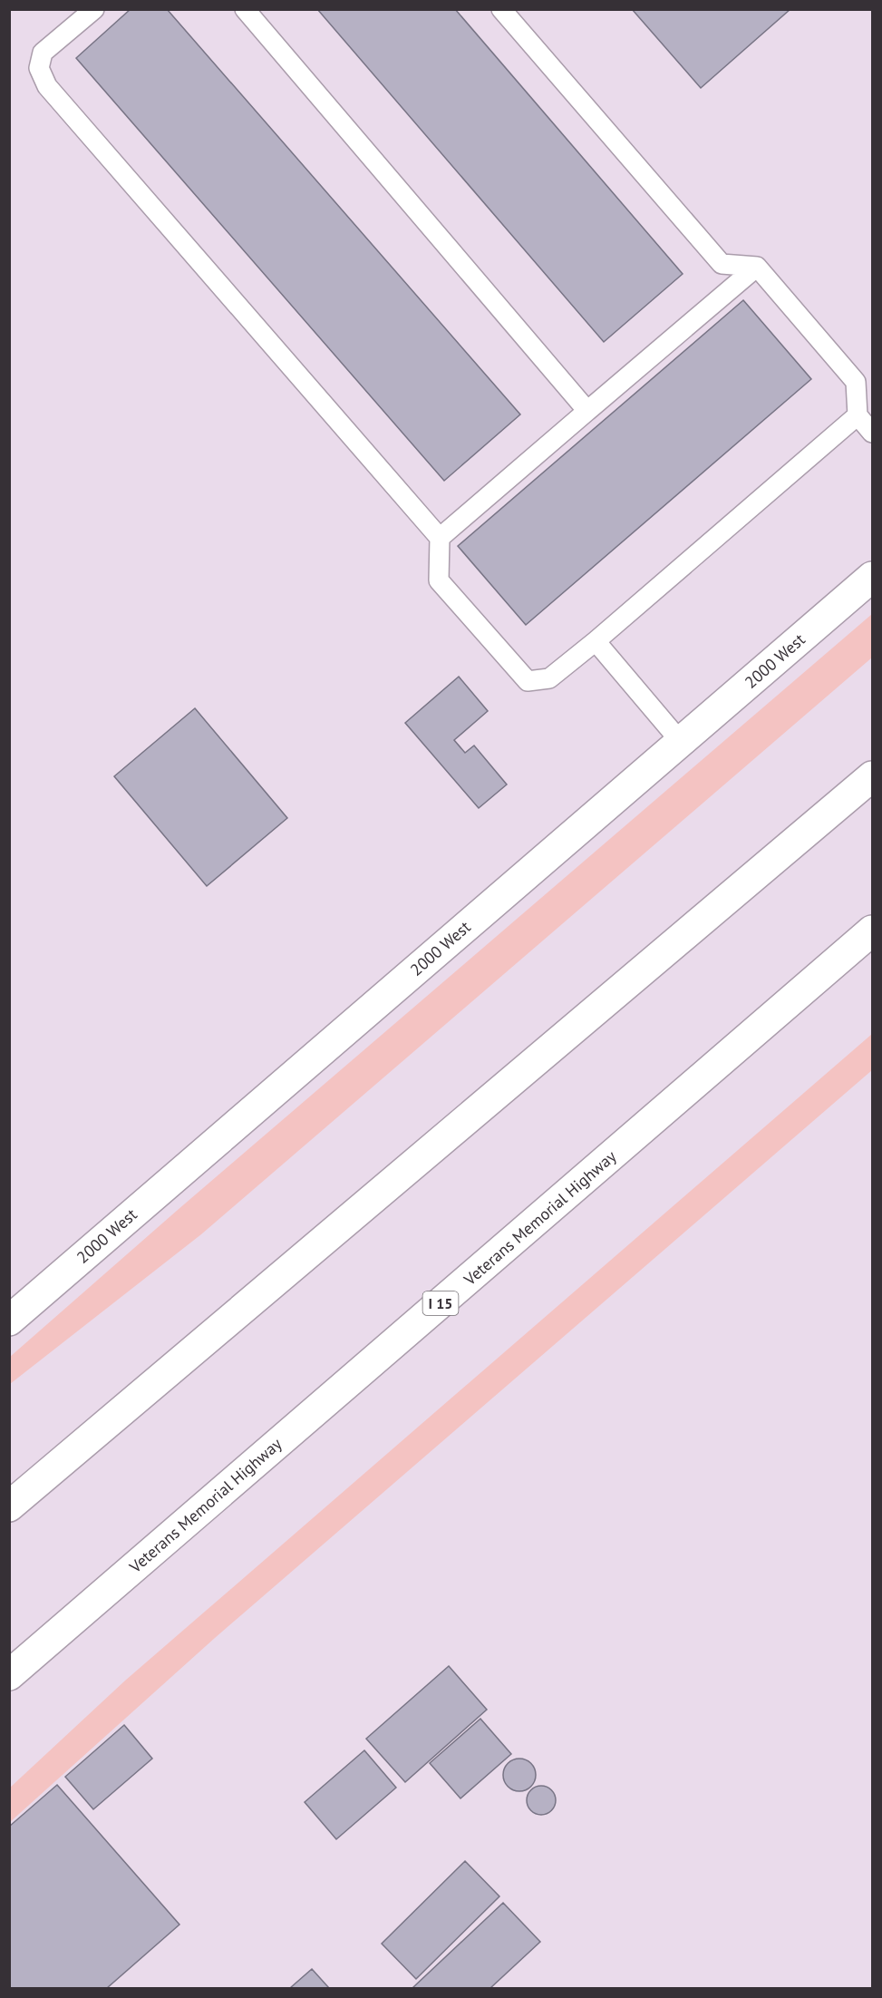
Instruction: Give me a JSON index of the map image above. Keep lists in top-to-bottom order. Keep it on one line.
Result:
{"streets":{"main road":["2000 West","Veterans Memorial Highway","I 15"]}}
